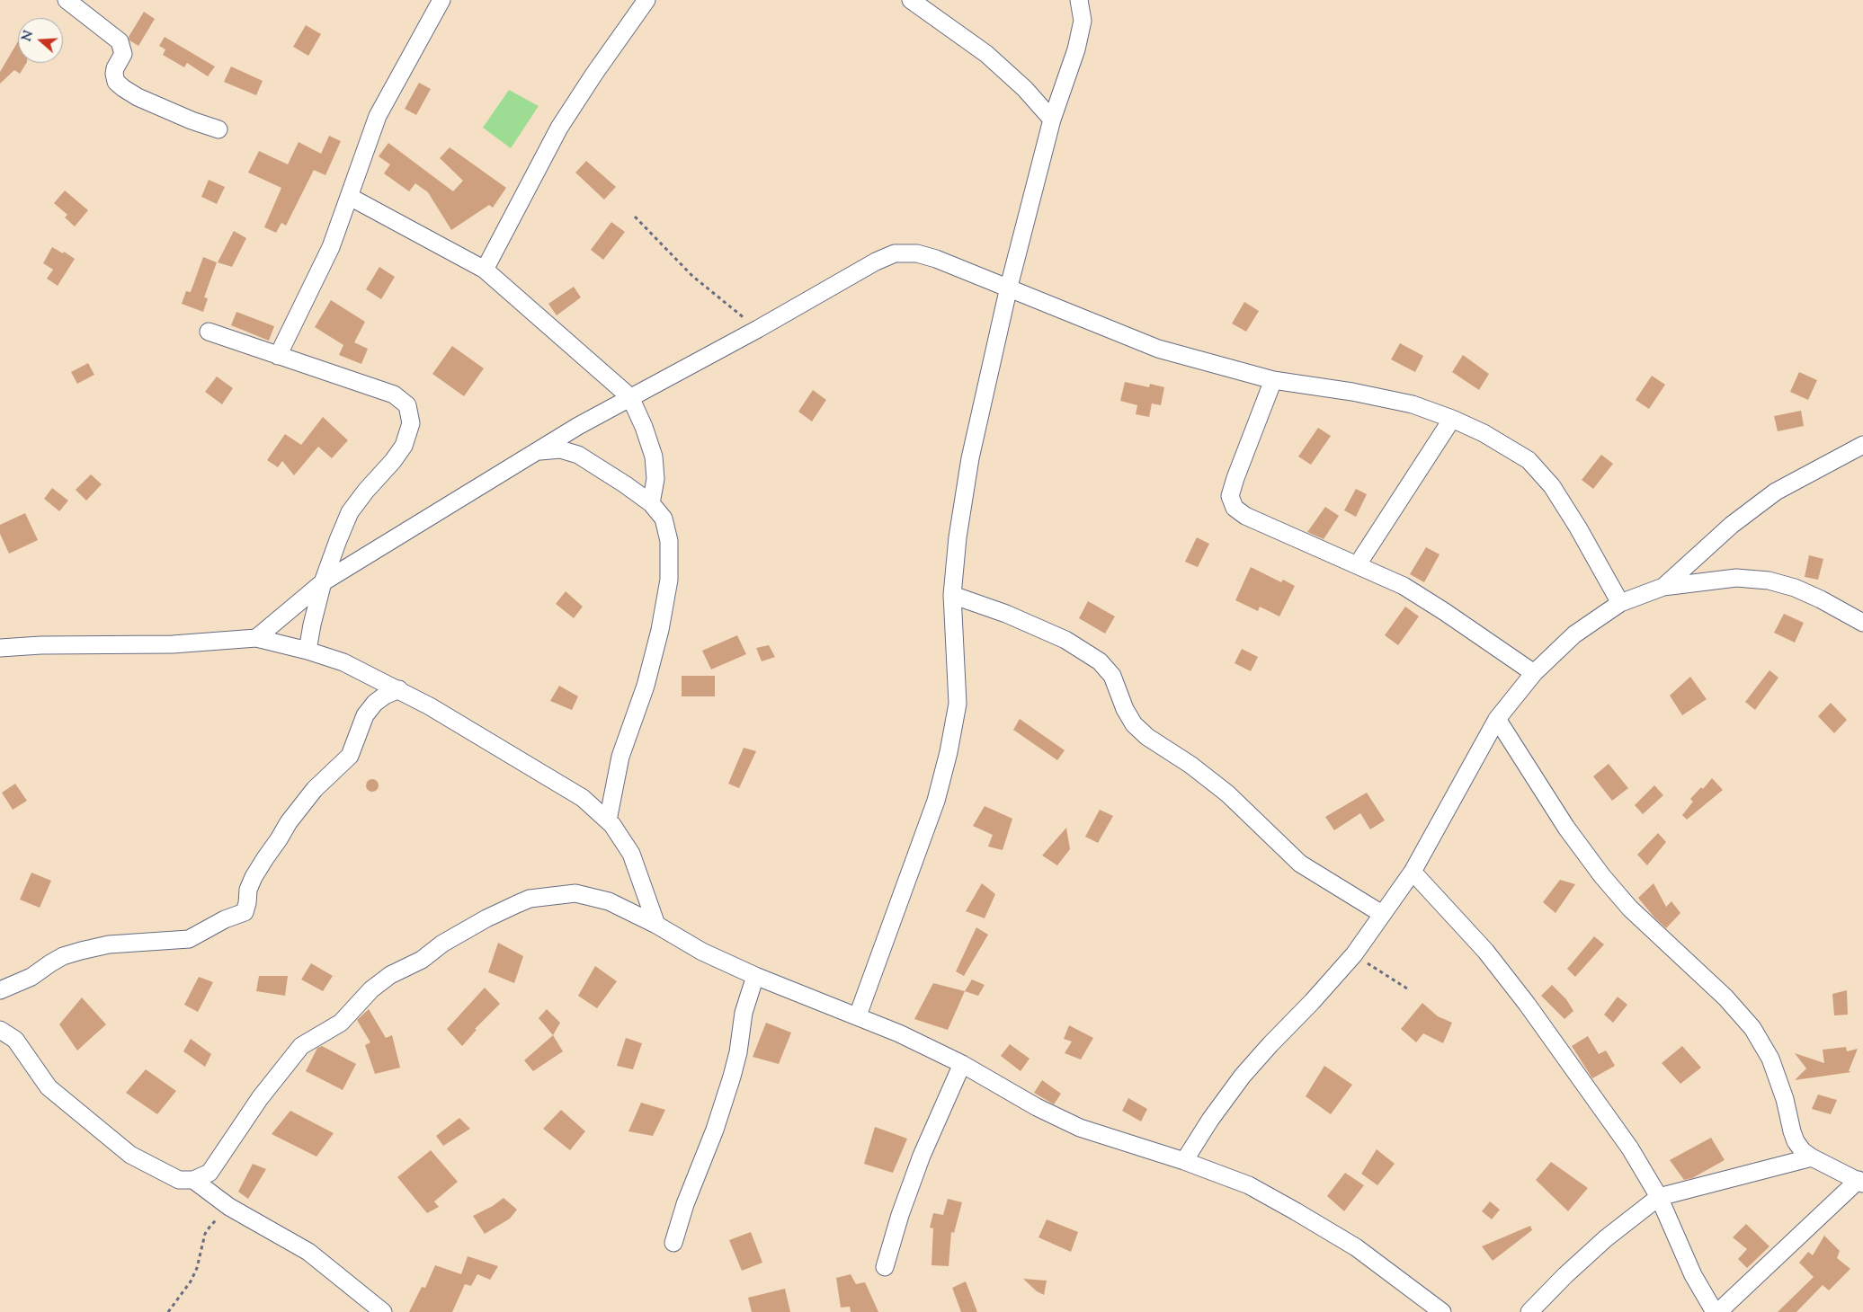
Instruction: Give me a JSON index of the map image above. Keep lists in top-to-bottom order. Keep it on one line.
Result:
{"north":"left"}
